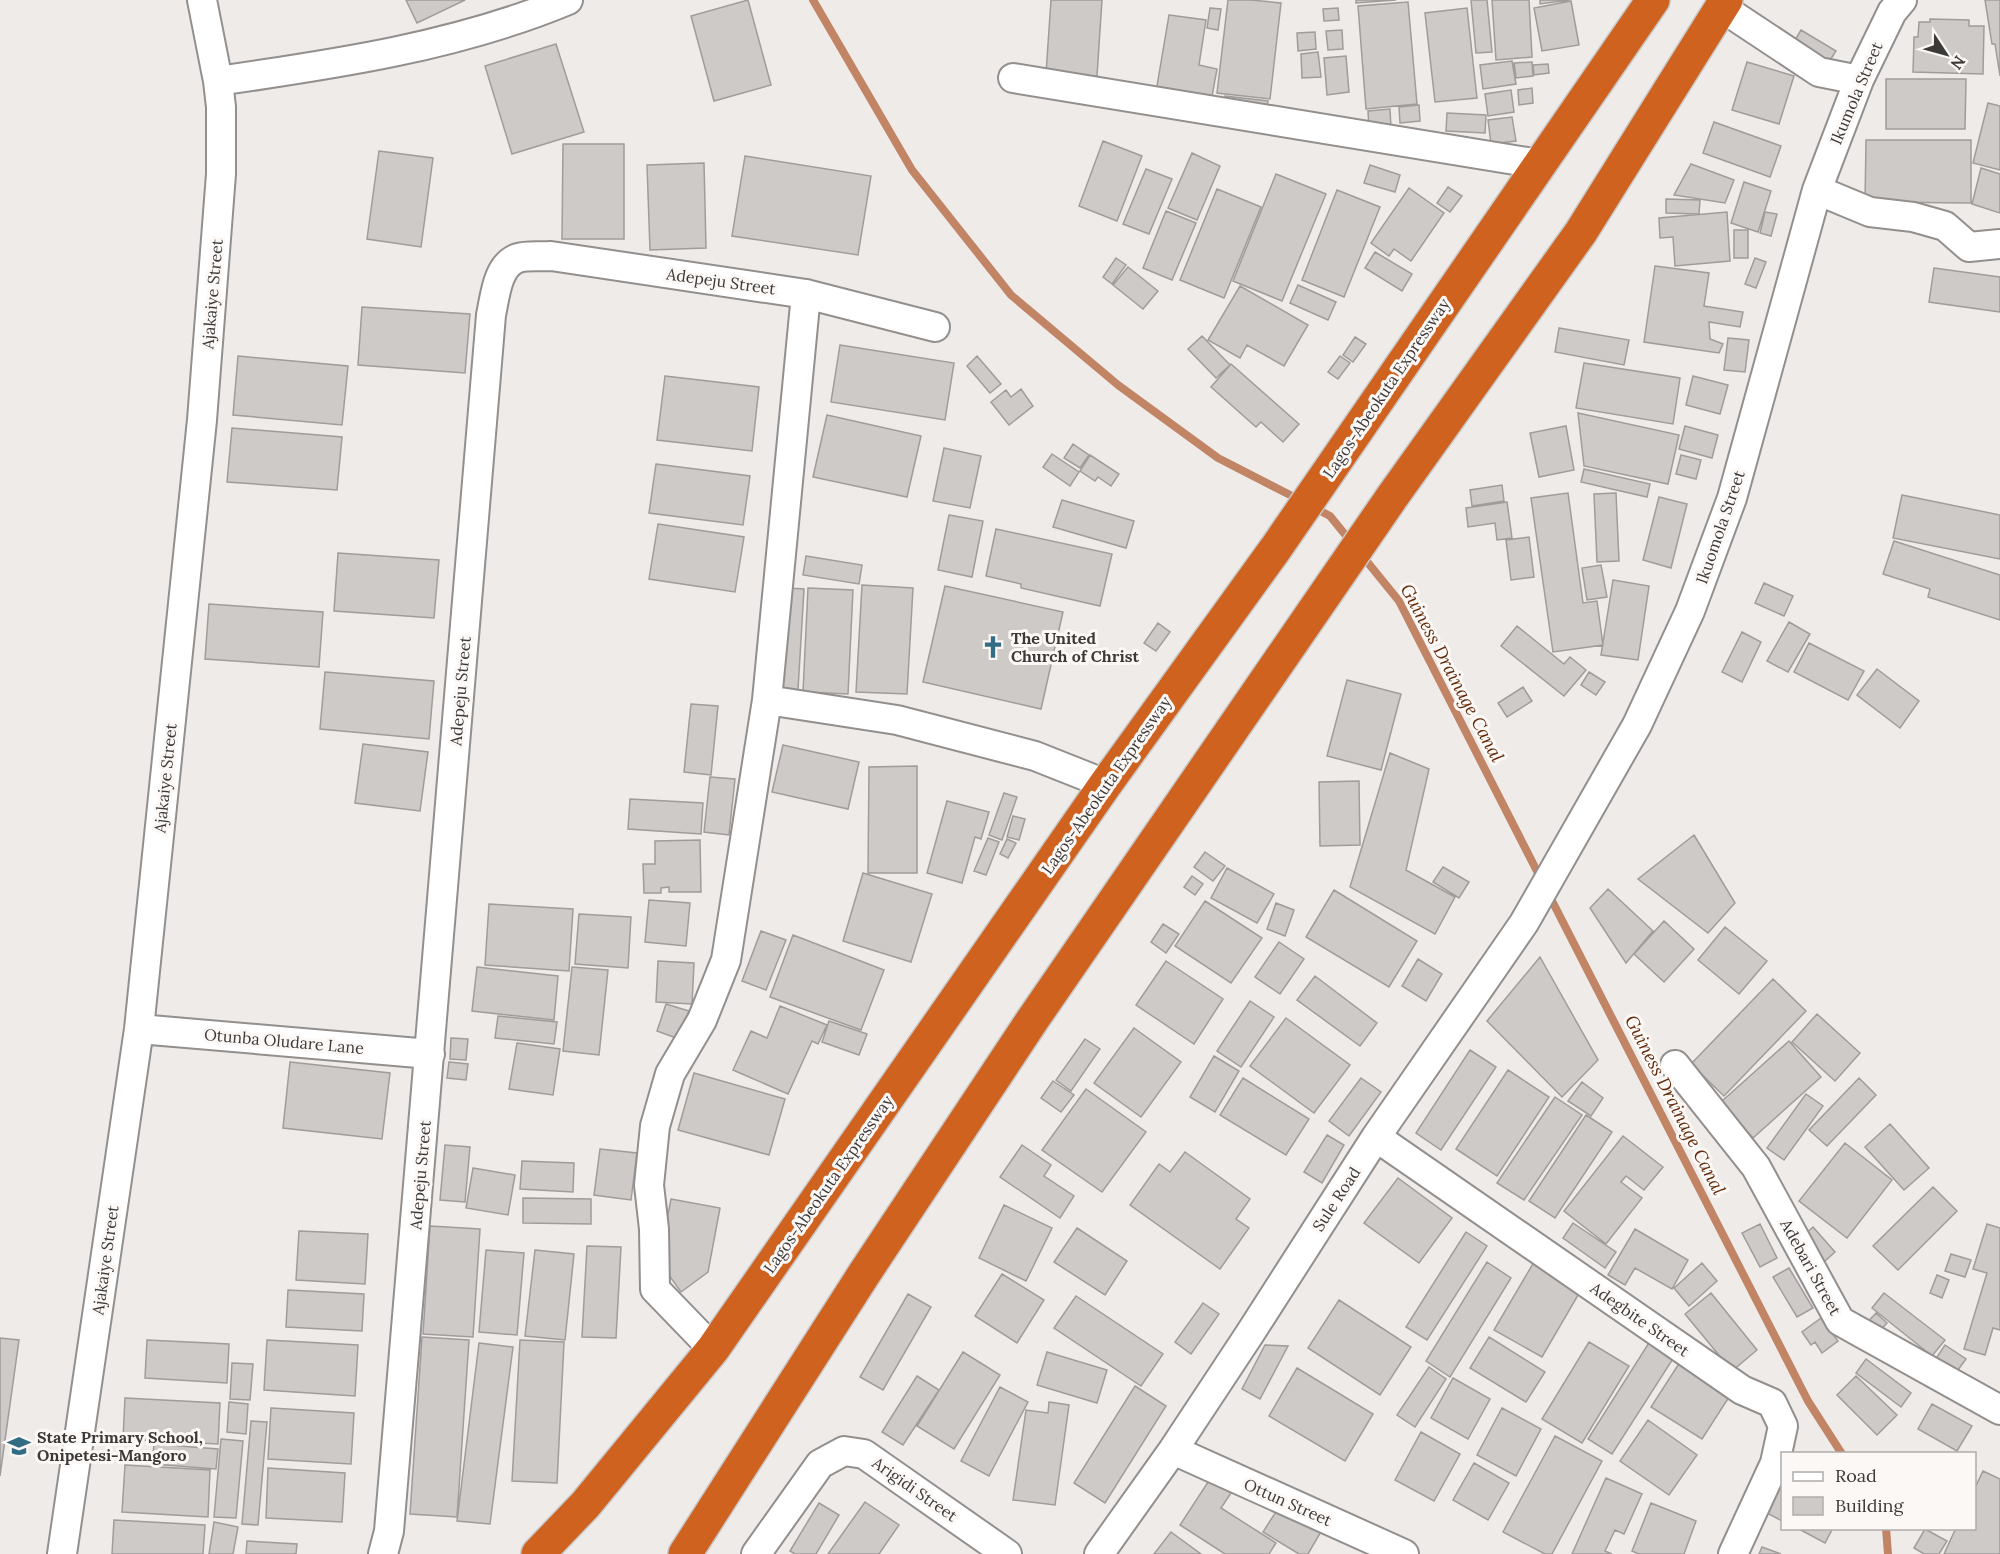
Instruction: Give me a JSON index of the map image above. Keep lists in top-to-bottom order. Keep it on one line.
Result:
{"streets":{"highway":["Lagos-Abeokuta Expressway"],"street":["Ikumola Street","Adepeju Street","Ajakaiye Street","Ikuomola Street","Otunba Oludare Lane","Sule Road","Adebari Street","Adegbite Street","Arigidi Street","Ottun Street"]},"crossings":[["Ikumola Street","Ikuomola Street"],["Adepeju Street","Otunba Oludare Lane"],["Ajakaiye Street","Otunba Oludare Lane"],["Ikuomola Street","Sule Road"],["Sule Road","Adegbite Street"],["Sule Road","Ottun Street"]],"water":["Guiness Drainage Canal"],"places":{"church":["The United Church of Christ"],"school or university":["State Primary School, Onipetesi-Mangoro"]},"legend":["Road","Building"],"north":"bottom right"}
